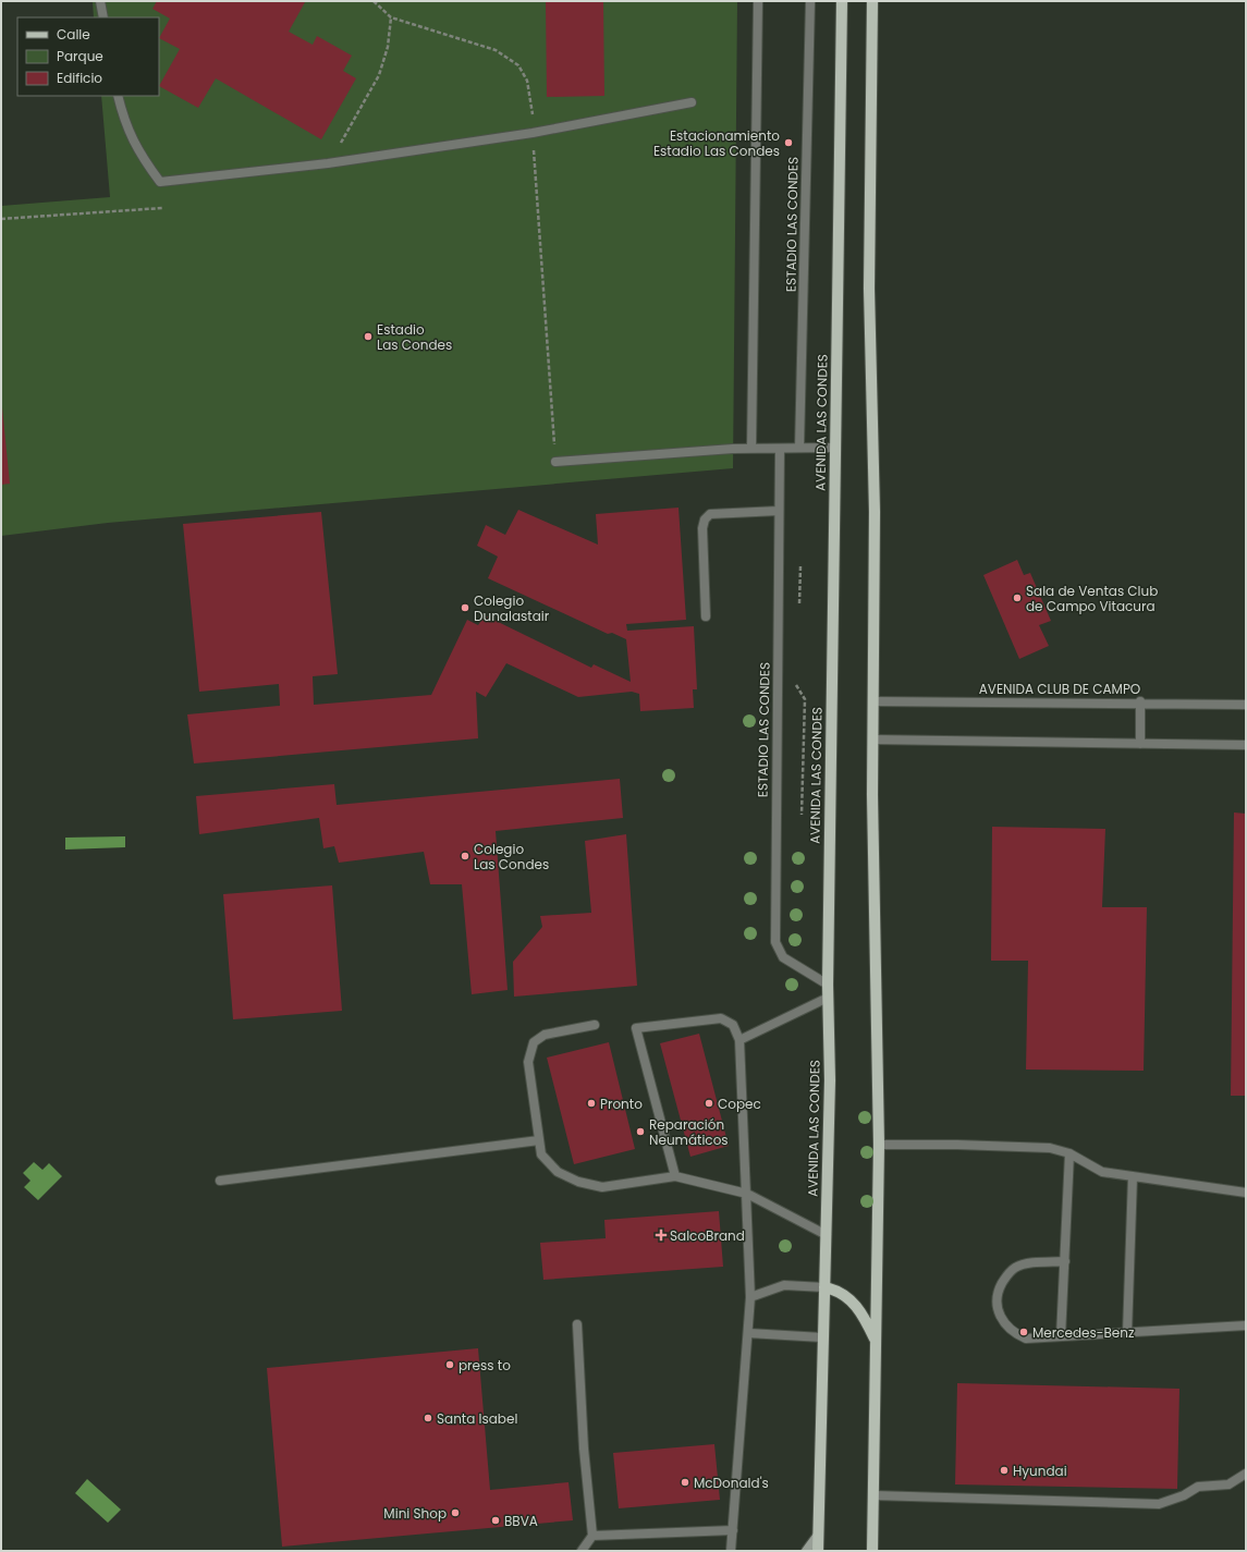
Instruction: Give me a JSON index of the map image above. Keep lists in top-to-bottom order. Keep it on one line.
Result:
{"streets":{"main road":["AVENIDA LAS CONDES"],"street":["ESTADIO LAS CONDES","AVENIDA CLUB DE CAMPO"]},"crossings":[["ESTADIO LAS CONDES","AVENIDA LAS CONDES"]],"places":{"other":["Estacionamiento Estadio Las Condes","Estadio Las Condes","Sala de Ventas Club de Campo Vitacura","Colegio Dunalastair","Colegio Las Condes","Pronto","Copec","Reparación Neumáticos","Mercedes-Benz","press to","Santa Isabel","Hyundai","McDonald's","Mini Shop","BBVA"],"health":["SalcoBrand"]},"legend":["Calle","Parque","Edificio"]}
